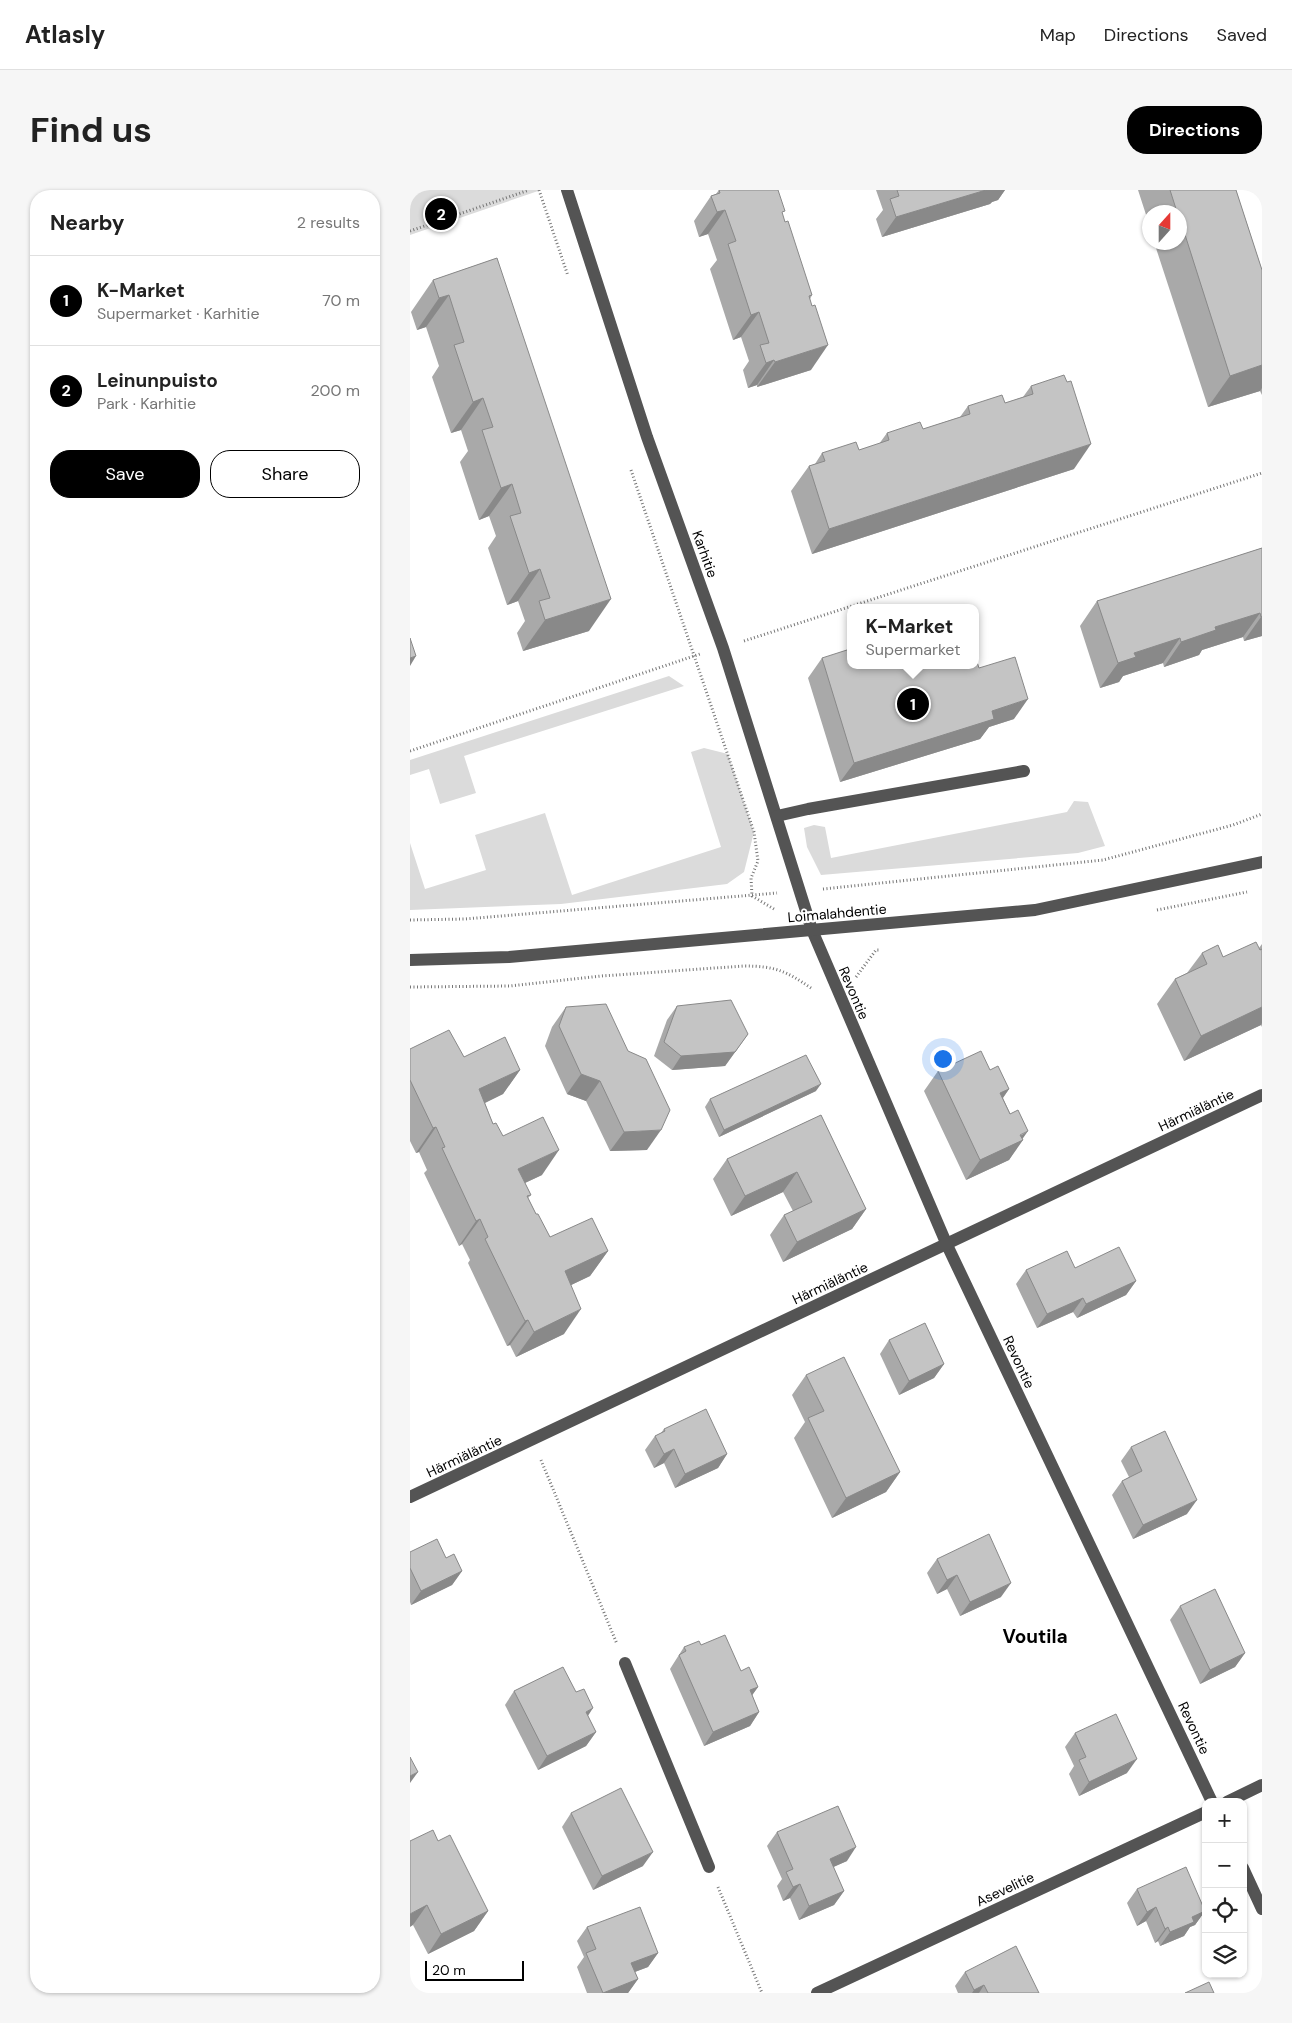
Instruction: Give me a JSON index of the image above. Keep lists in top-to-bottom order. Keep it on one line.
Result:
{"streets":{"street":["Karhitie","Loimalahdentie","Revontie","Härmiäläntie","Asevelitie"]},"crossings":[["Karhitie","Loimalahdentie"],["Karhitie","Revontie"],["Loimalahdentie","Revontie"],["Revontie","Härmiäläntie"]],"districts":["Voutila"],"scale_bar":"20 m","north":"top","page":{"header":"Atlasly","nav":["Map","Directions","Saved"],"buttons":["Directions",["Save","Share"]],"title":"Find us","heading":["Nearby","2 results"],"pins":["2","1"],"list":[{"mark":"1","name":"K-Market","note":"Supermarket · Karhitie","value":"70 m"},{"mark":"2","name":"Leinunpuisto","note":"Park · Karhitie","value":"200 m"}],"popup":["K-Market","Supermarket"],"map_buttons":["+","−"],"scale":"20 m"}}
